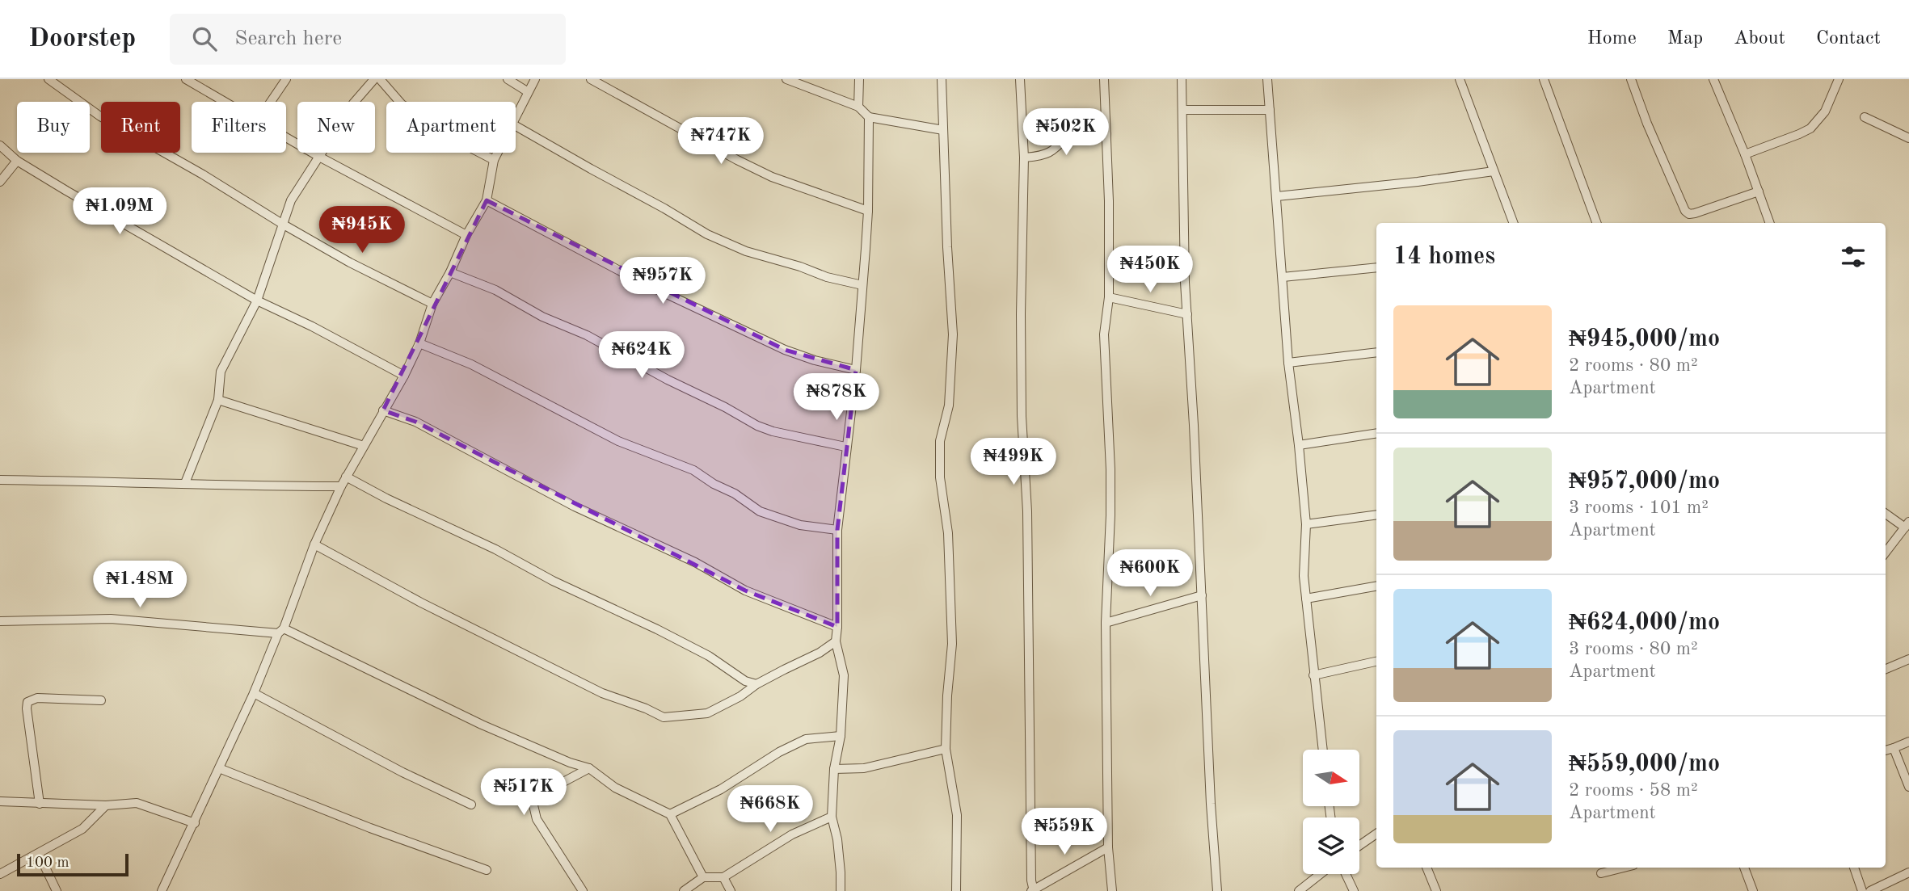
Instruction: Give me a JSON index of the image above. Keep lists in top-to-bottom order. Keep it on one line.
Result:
{"scale_bar":"100 m","north":"right","page":{"header":"Doorstep","search":"Search here","nav":["Home","Map","About","Contact"],"chip":["Buy","Rent","Filters","New","Apartment"],"price":["₦502K","₦747K","₦1.09M","₦945K","₦450K","₦957K","₦624K","₦878K","₦499K","₦600K","₦1.48M","₦517K","₦668K","₦559K"],"heading":"14 homes","list":[{"name":"₦945,000/mo","note":"2 rooms · 80 m² · Apartment"},{"name":"₦957,000/mo","note":"3 rooms · 101 m² · Apartment"},{"name":"₦624,000/mo","note":"3 rooms · 80 m² · Apartment"},{"name":"₦559,000/mo","note":"2 rooms · 58 m² · Apartment"}],"scale":"100 m"}}
